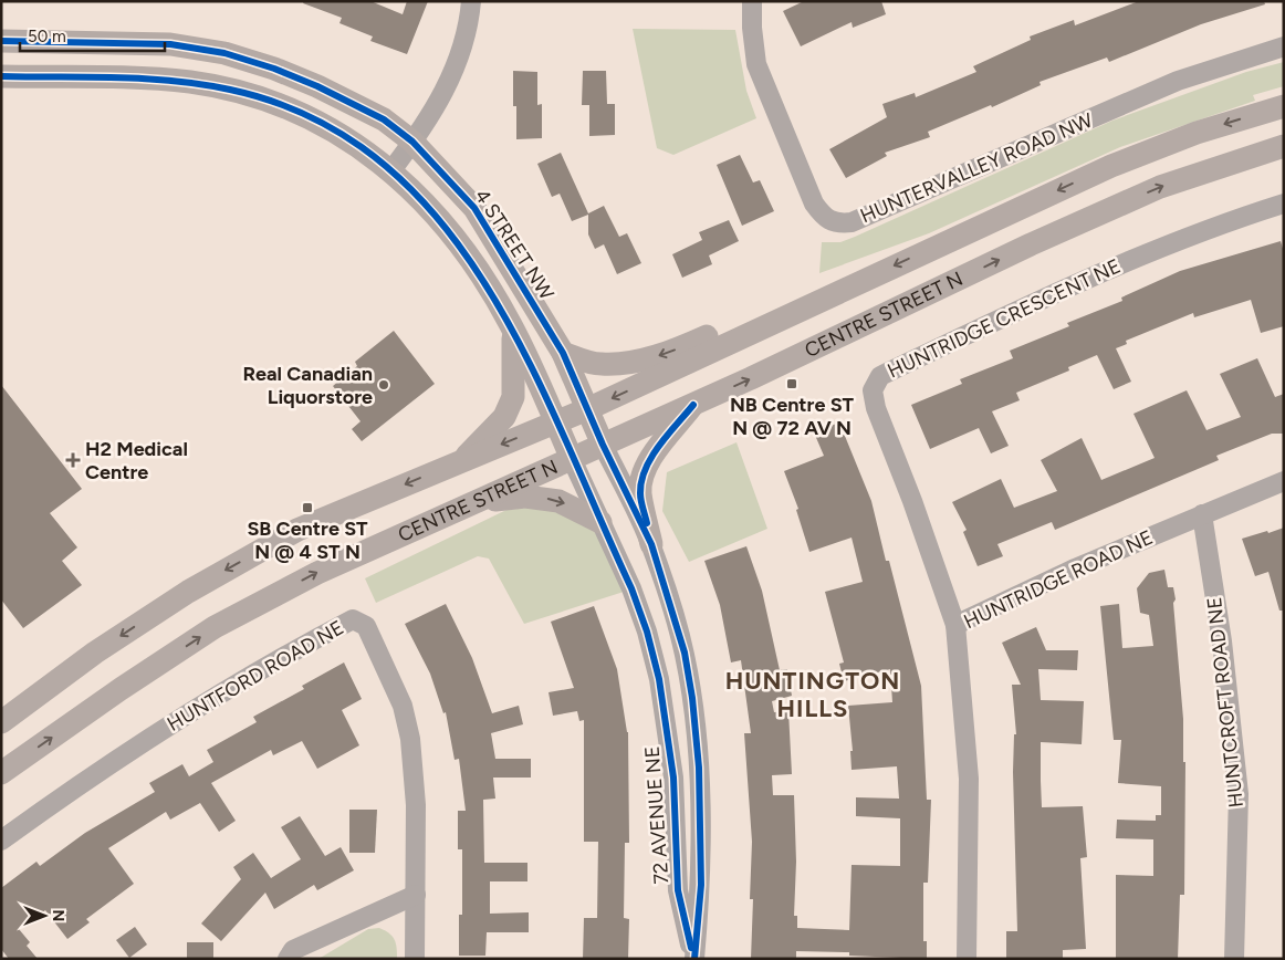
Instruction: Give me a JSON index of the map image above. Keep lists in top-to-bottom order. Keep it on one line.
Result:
{"streets":{"main road":["4 STREET NW","CENTRE STREET N","72 AVENUE NE"],"street":["HUNTERVALLEY ROAD NW","HUNTRIDGE CRESCENT NE","HUNTRIDGE ROAD NE","HUNTFORD ROAD NE","HUNTCROFT ROAD NE"]},"crossings":[["4 STREET NW","CENTRE STREET N"],["4 STREET NW","72 AVENUE NE"],["CENTRE STREET N","72 AVENUE NE"],["HUNTRIDGE CRESCENT NE","HUNTRIDGE ROAD NE"],["HUNTRIDGE ROAD NE","HUNTCROFT ROAD NE"]],"districts":["HUNTINGTON HILLS"],"places":{"transit":["NB Centre ST N @ 72 AV N","SB Centre ST N @ 4 ST N"],"other":["Real Canadian Liquorstore"],"health":["H2 Medical Centre"]},"scale_bar":"50 m","north":"right"}
